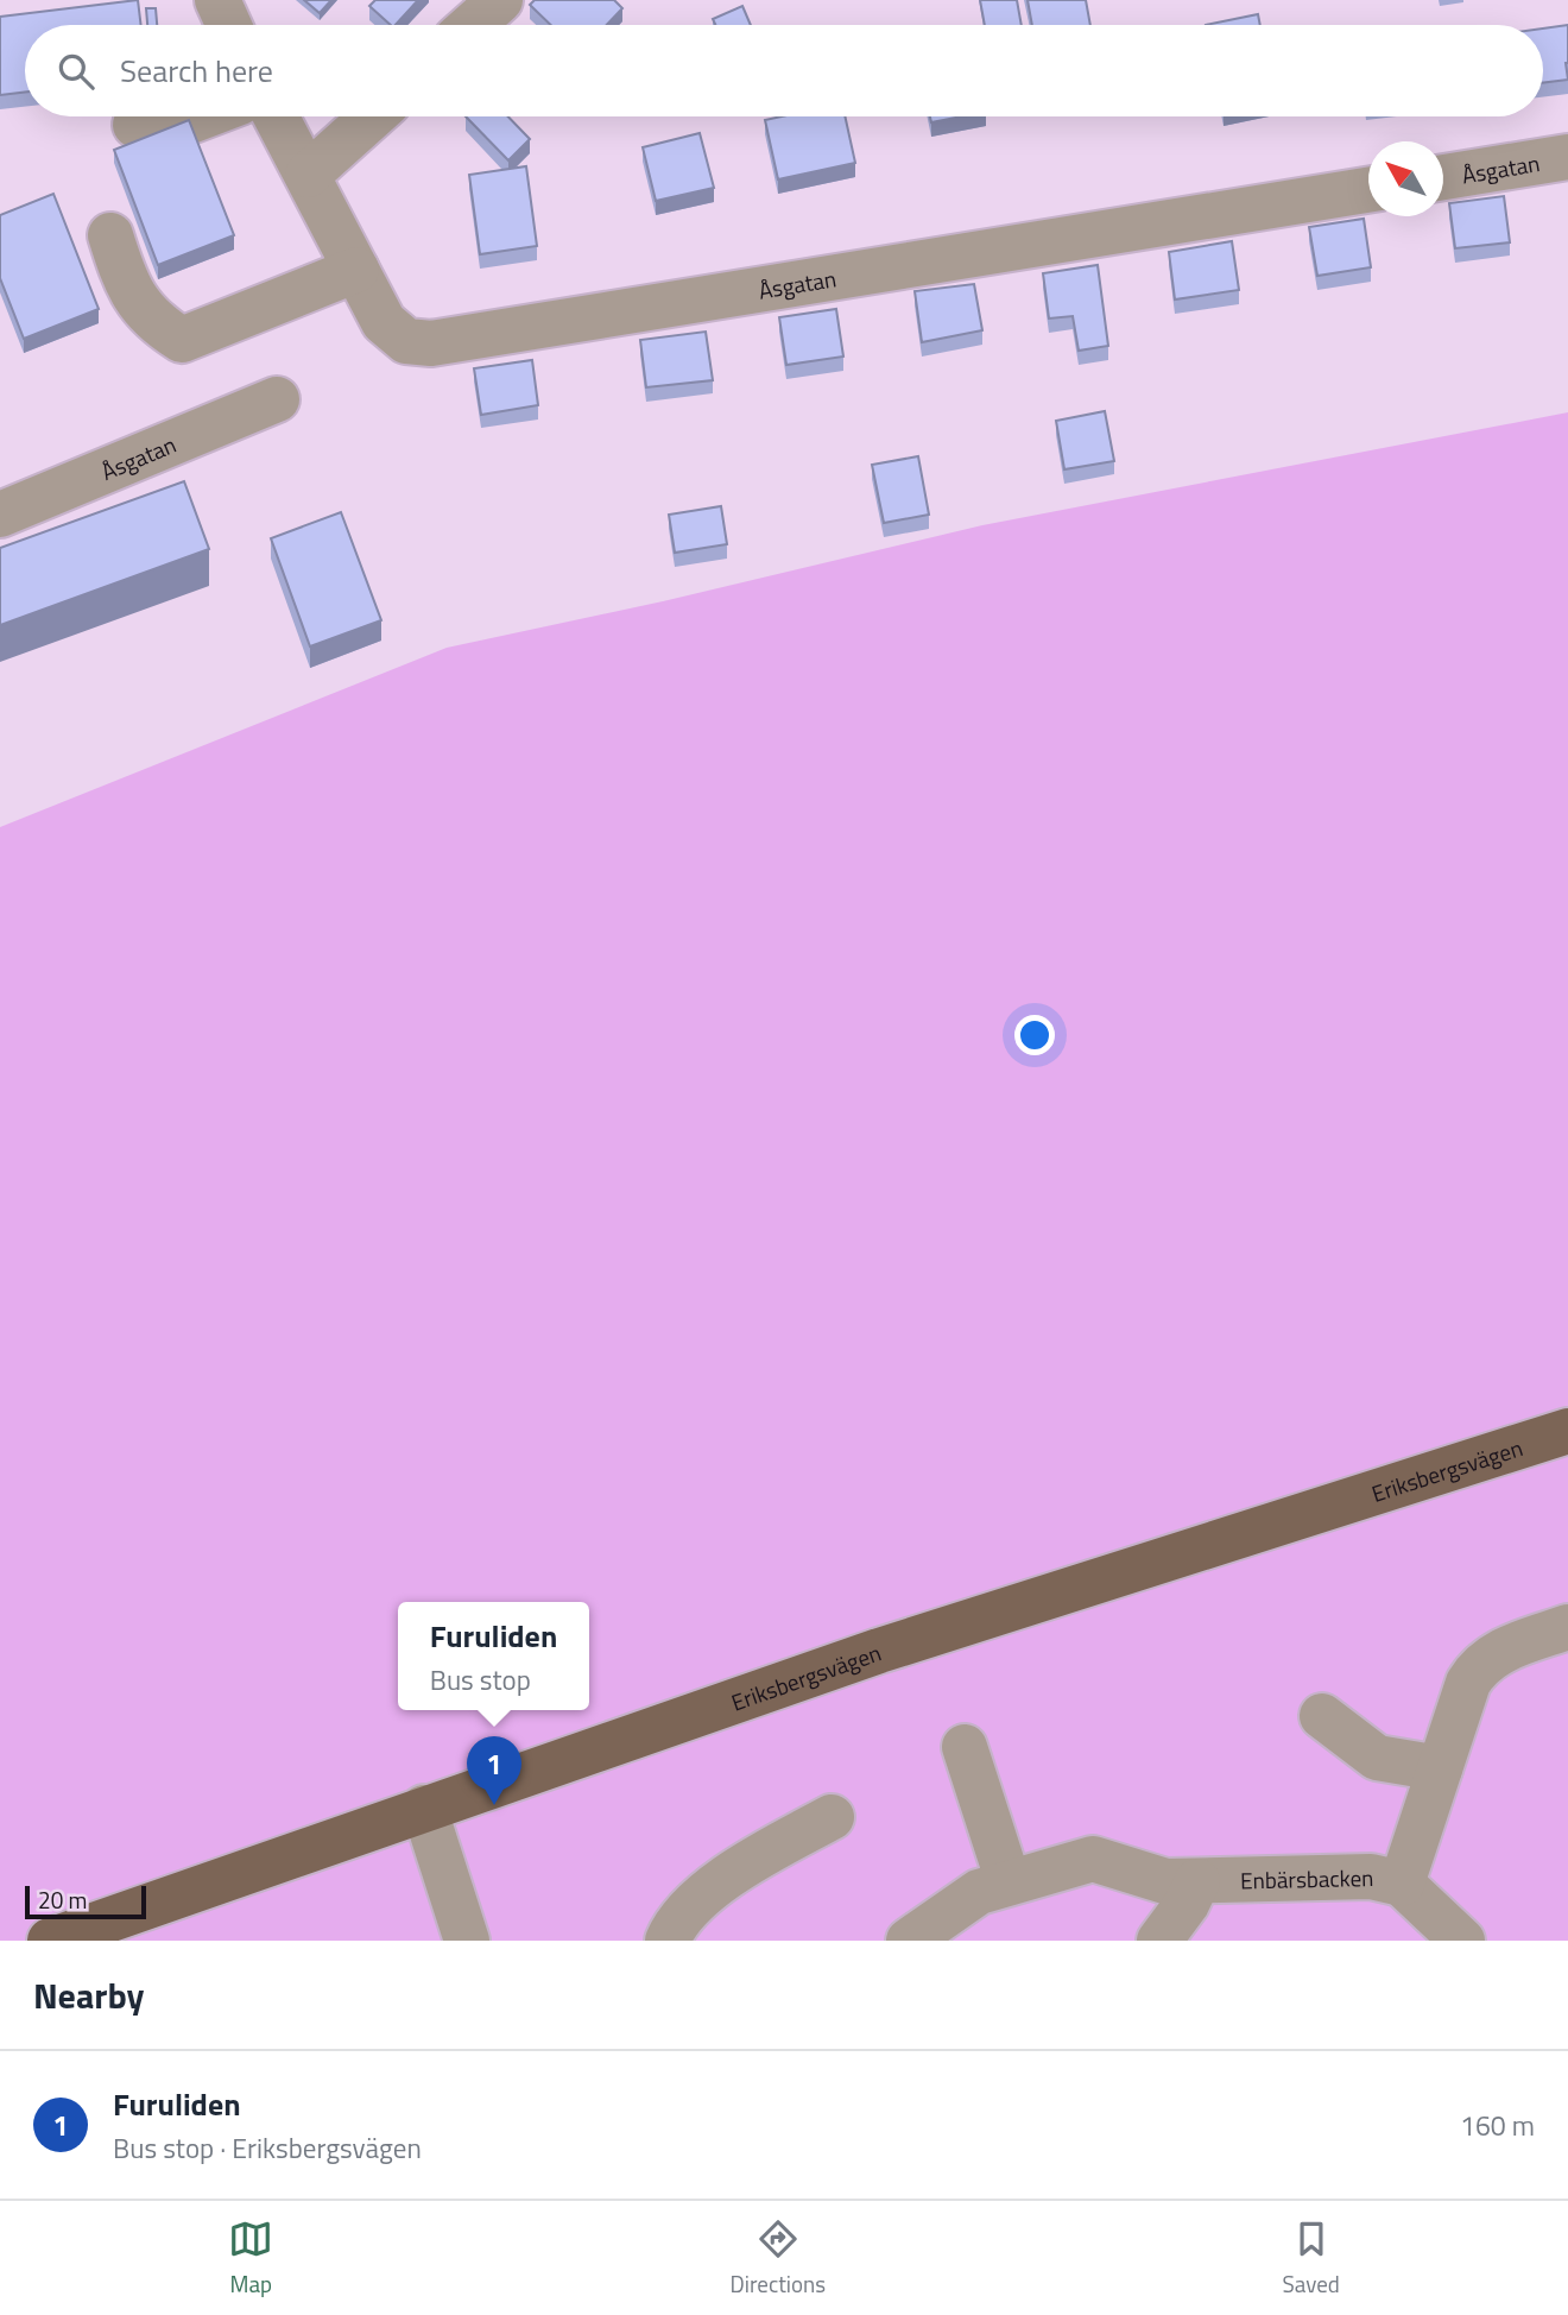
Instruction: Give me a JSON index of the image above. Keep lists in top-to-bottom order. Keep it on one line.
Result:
{"streets":{"main road":["Eriksbergsvägen"],"street":["Åsgatan","Enbärsbacken"]},"scale_bar":"20 m","north":"top left","page":{"search":"Search here","popup":["Furuliden","Bus stop"],"pins":"1","scale":"20 m","heading":"Nearby","list":[{"mark":"1","name":"Furuliden","note":"Bus stop · Eriksbergsvägen","value":"160 m"}],"nav":["Map","Directions","Saved"]}}
